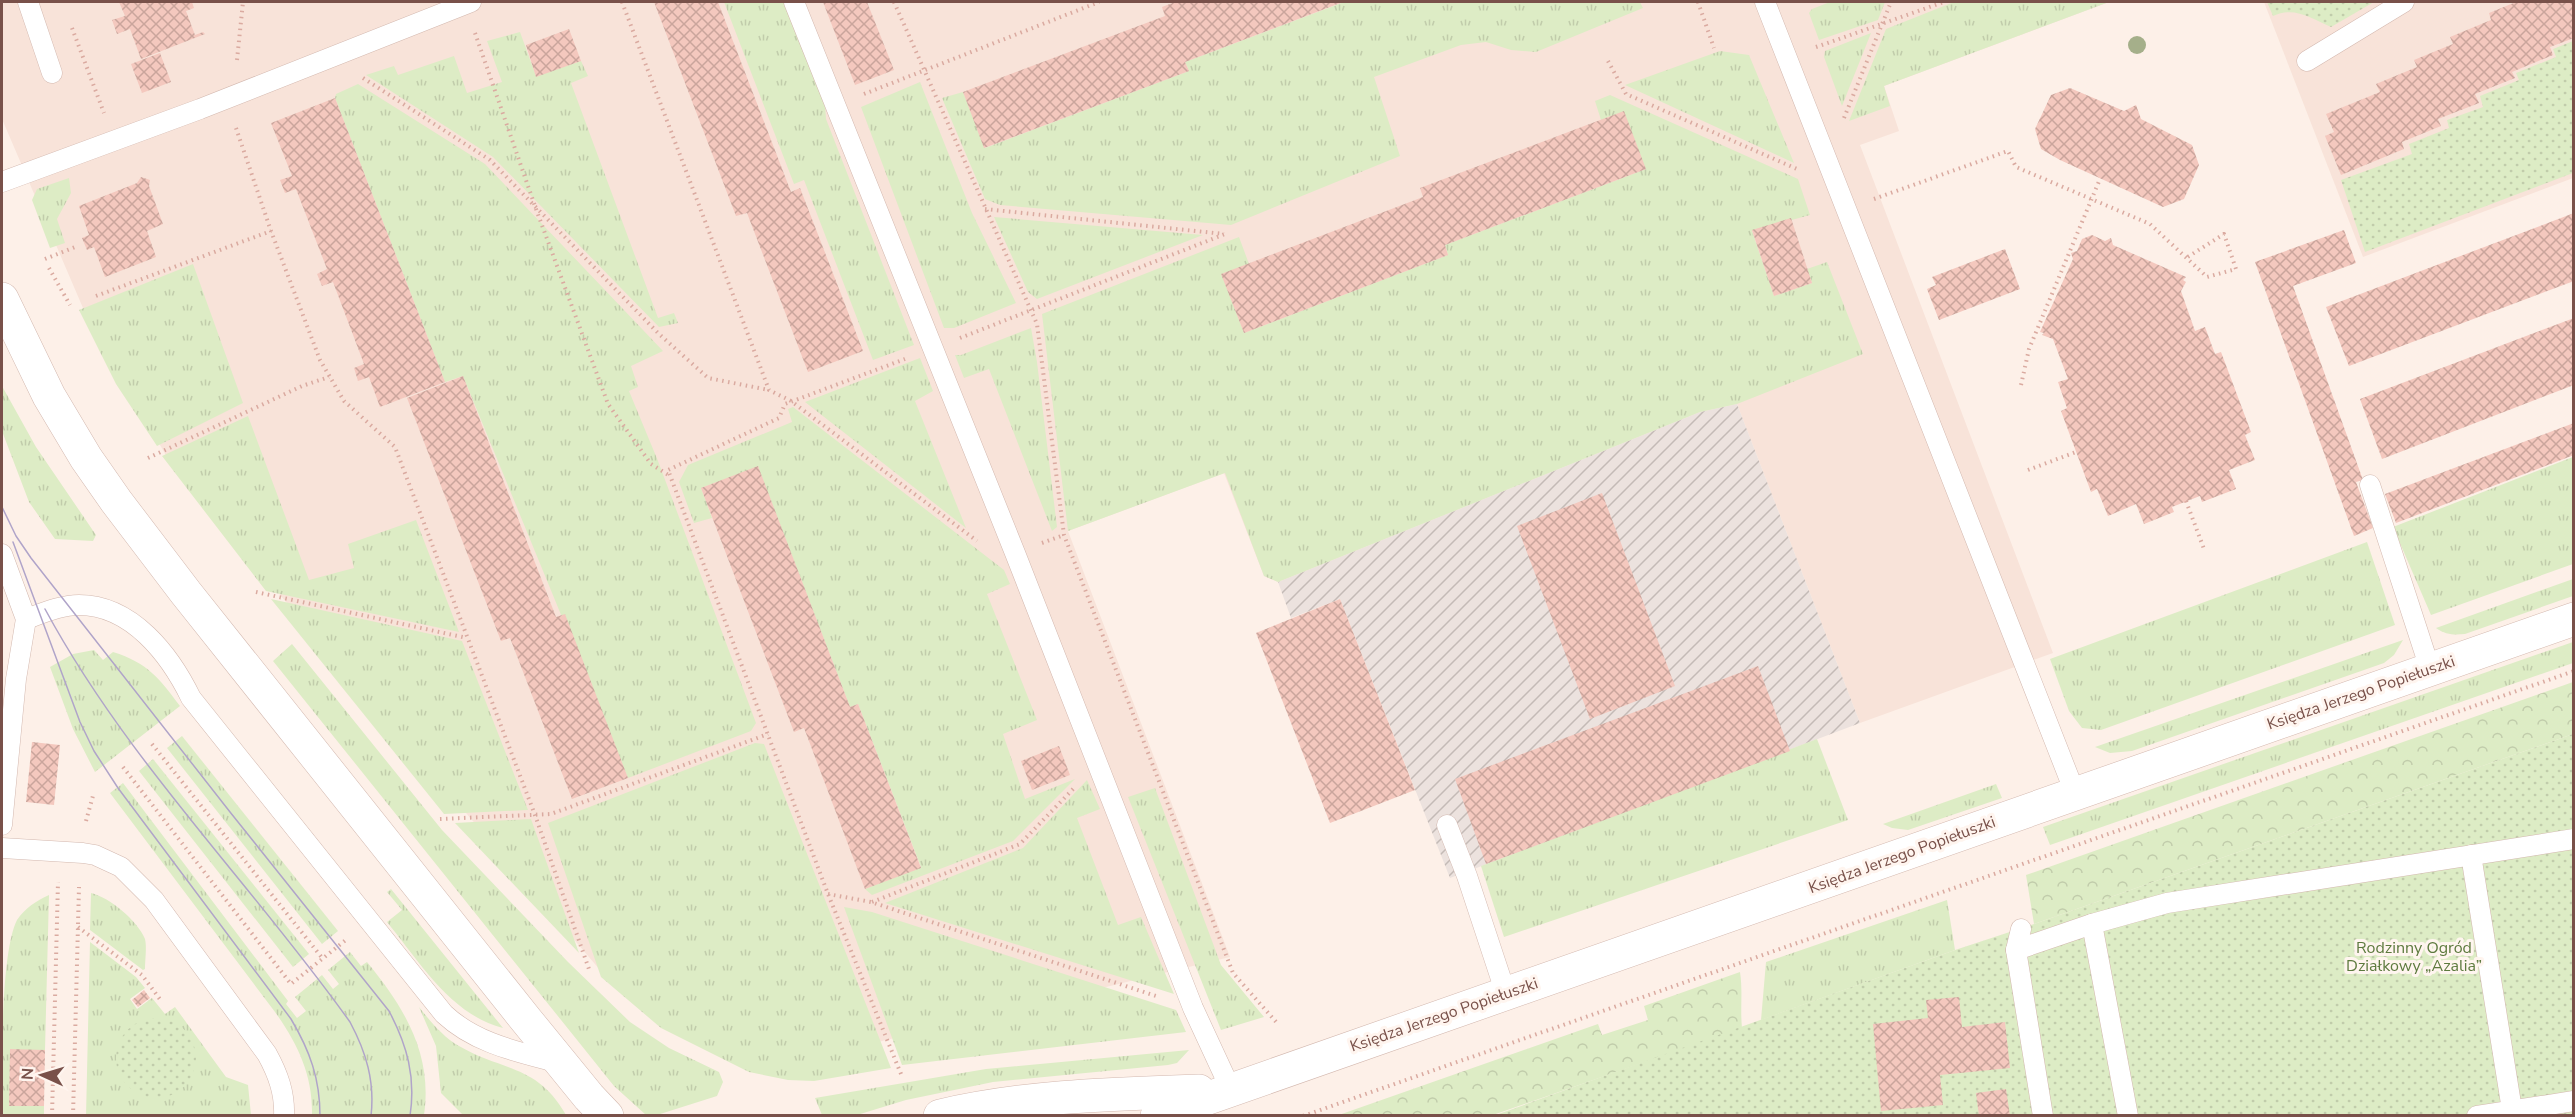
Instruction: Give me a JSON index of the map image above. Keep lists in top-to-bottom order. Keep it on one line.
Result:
{"streets":{"street":["Księdza Jerzego Popiełuszki"]},"parks":["Rodzinny Ogród Działkowy „Azalia”"],"north":"left"}
